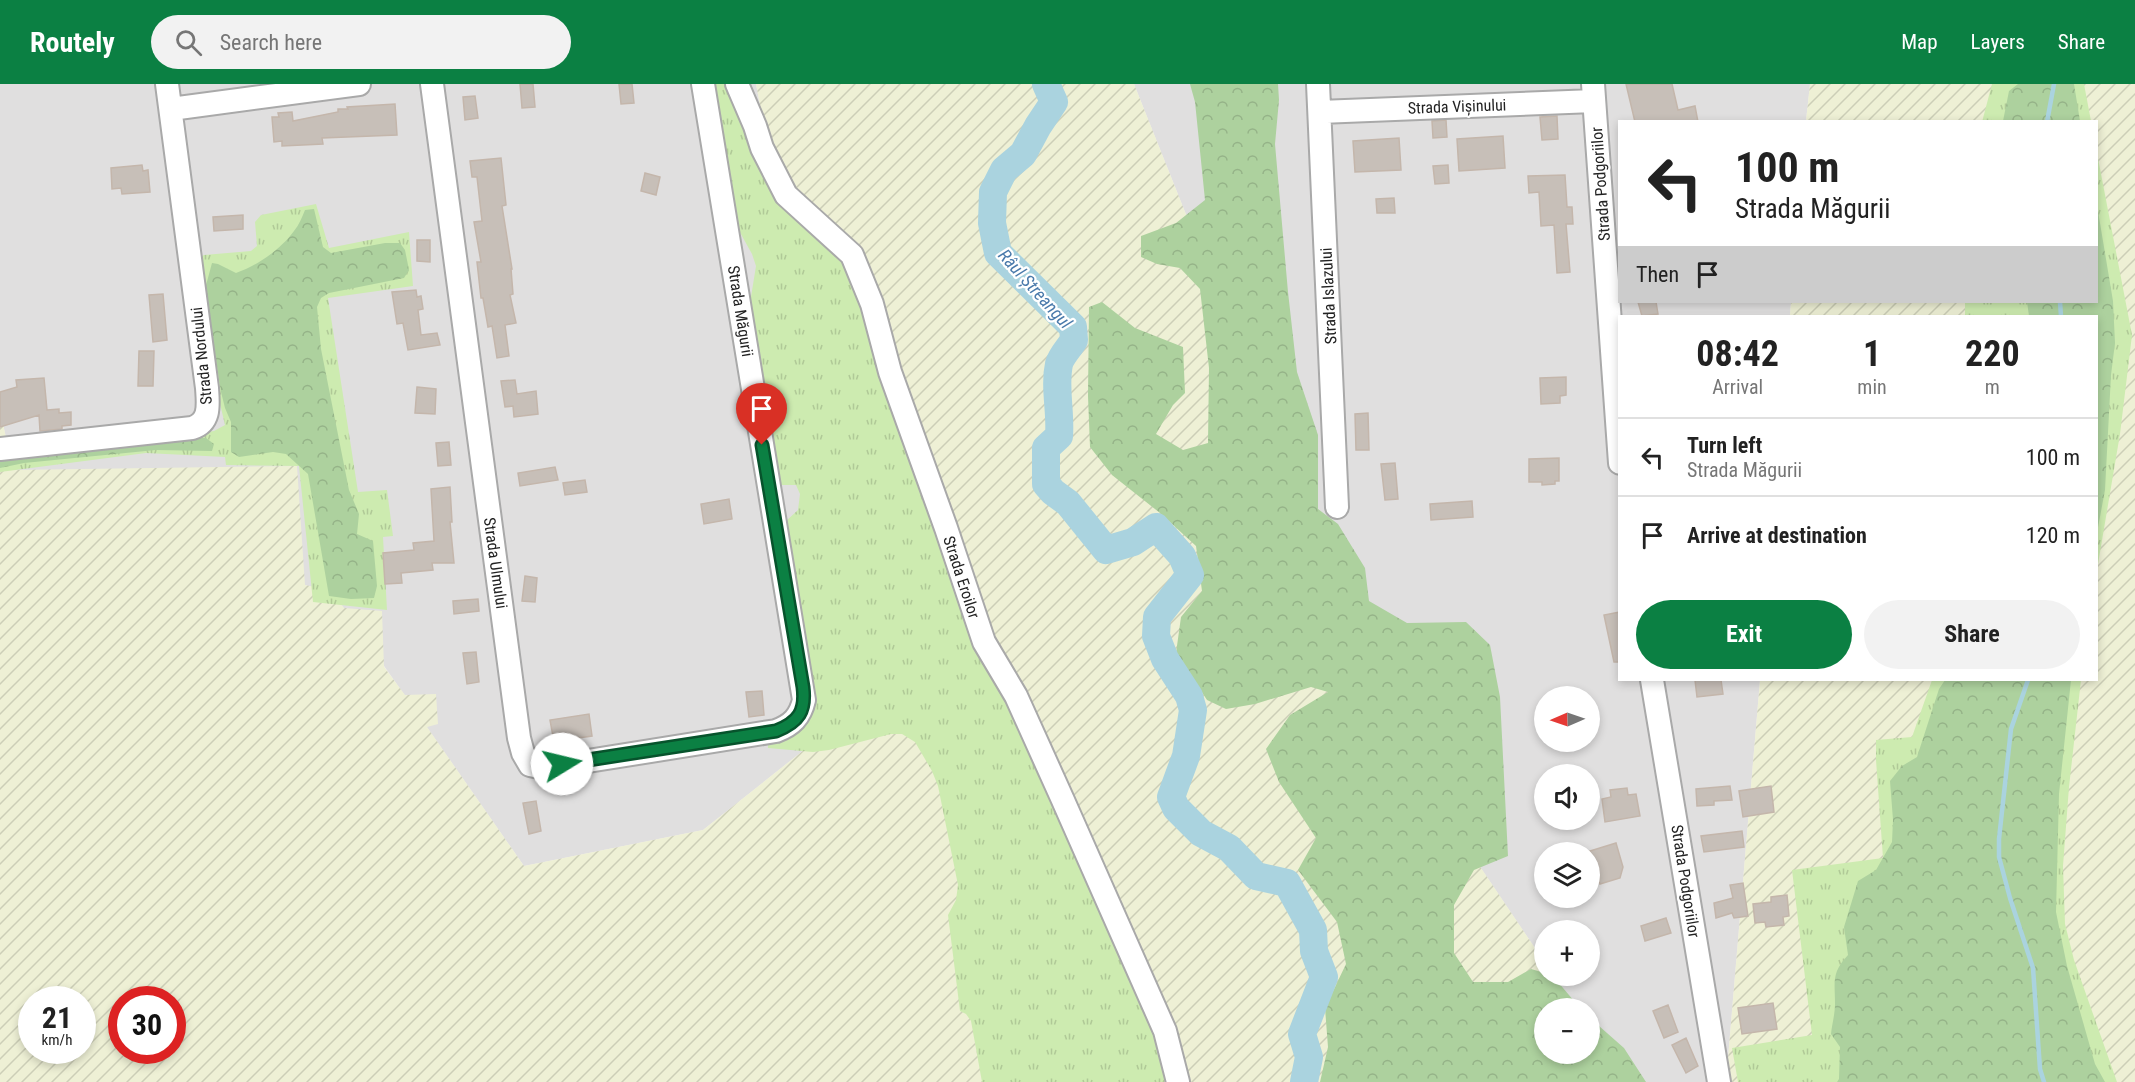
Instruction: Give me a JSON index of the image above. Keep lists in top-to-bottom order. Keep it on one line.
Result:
{"streets":{"street":["Strada Vișinului","Strada Podgoriilor","Strada Islazului","Strada Măgurii","Strada Nordului","Strada Ulmului","Strada Eroilor"]},"crossings":[["Strada Vișinului","Strada Podgoriilor"],["Strada Vișinului","Strada Islazului"],["Strada Măgurii","Strada Ulmului"]],"water":["Râul Ștreangul"],"north":"left","page":{"header":"Routely","search":"Search here","nav":["Map","Layers","Share"],"turn":["100 m","Strada Măgurii"],"then":"Then","eta":["08:42","Arrival","1","min","220","m"],"list":[{"name":"Turn left","note":"Strada Măgurii","value":"100 m"},{"name":"Arrive at destination","value":"120 m"}],"buttons":["Exit","Share"],"map_buttons":["+","−"],"speed":"21 km/h","limit":"30"}}
